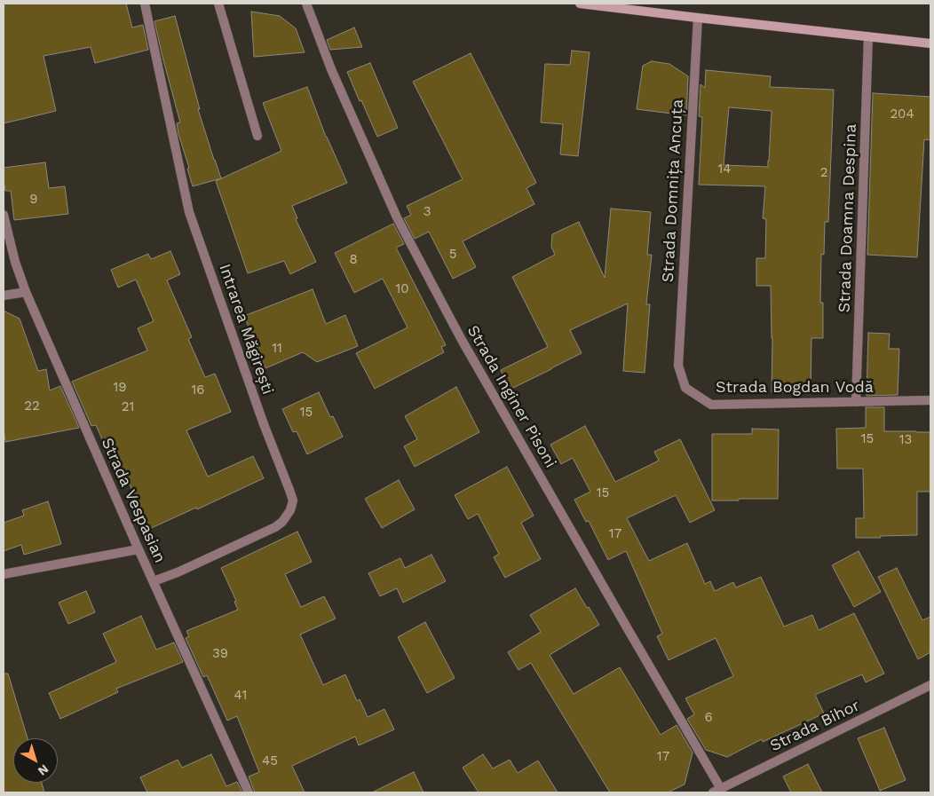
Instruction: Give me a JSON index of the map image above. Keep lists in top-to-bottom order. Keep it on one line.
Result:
{"streets":{"street":["Strada Domnița Ancuța","Strada Doamna Despina","Intrarea Măgirești","Strada Bogdan Vodă","Strada Inginer Pisoni","Strada Vespasian","Strada Bihor"]},"crossings":[["Strada Domnița Ancuța","Strada Bogdan Vodă"],["Strada Doamna Despina","Strada Bogdan Vodă"],["Intrarea Măgirești","Strada Vespasian"],["Strada Inginer Pisoni","Strada Bihor"]],"house_numbers":["204","14","2","9","3","5","8","10","11","19","16","22","21","15","15","13","15","17","39","41","6","17","45"],"north":"bottom right"}
